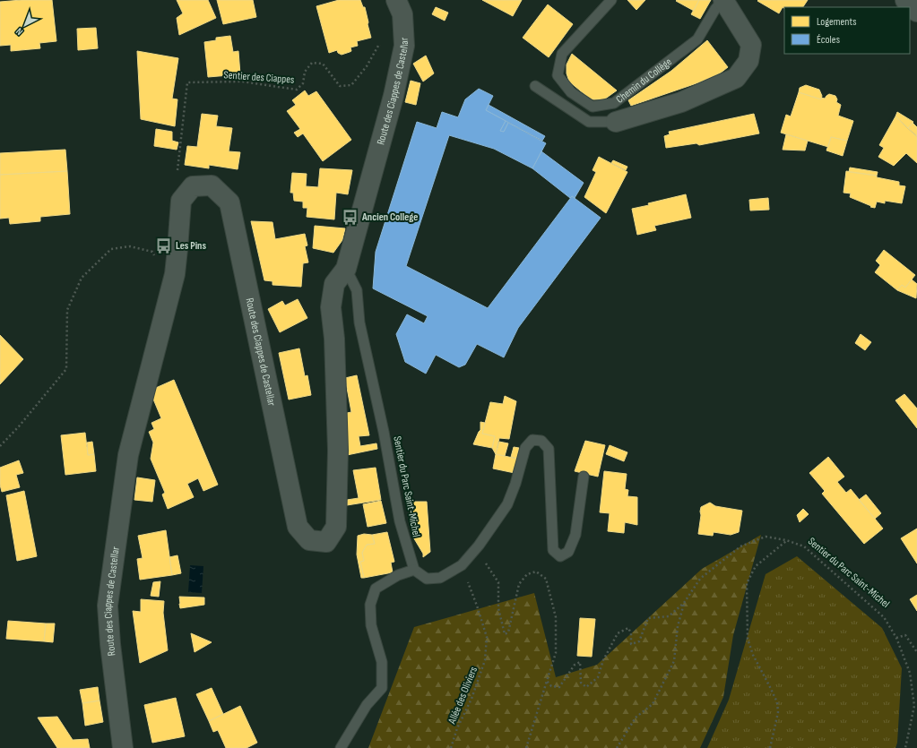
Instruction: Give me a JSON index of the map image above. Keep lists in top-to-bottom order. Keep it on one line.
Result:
{"streets":{"street":["Chemin du Collège","Route des Ciappes de Castellar"],"lane":["Sentier du Parc Saint-Michel"],"path":["Sentier des Ciappes","Allée des Oliviers"]},"crossings":[["Sentier des Ciappes","Route des Ciappes de Castellar"],["Route des Ciappes de Castellar","Sentier du Parc Saint-Michel"]],"places":{"bus stop":["Ancien College","Les Pins"]},"legend":["Logements","Écoles"],"north":"bottom left"}
